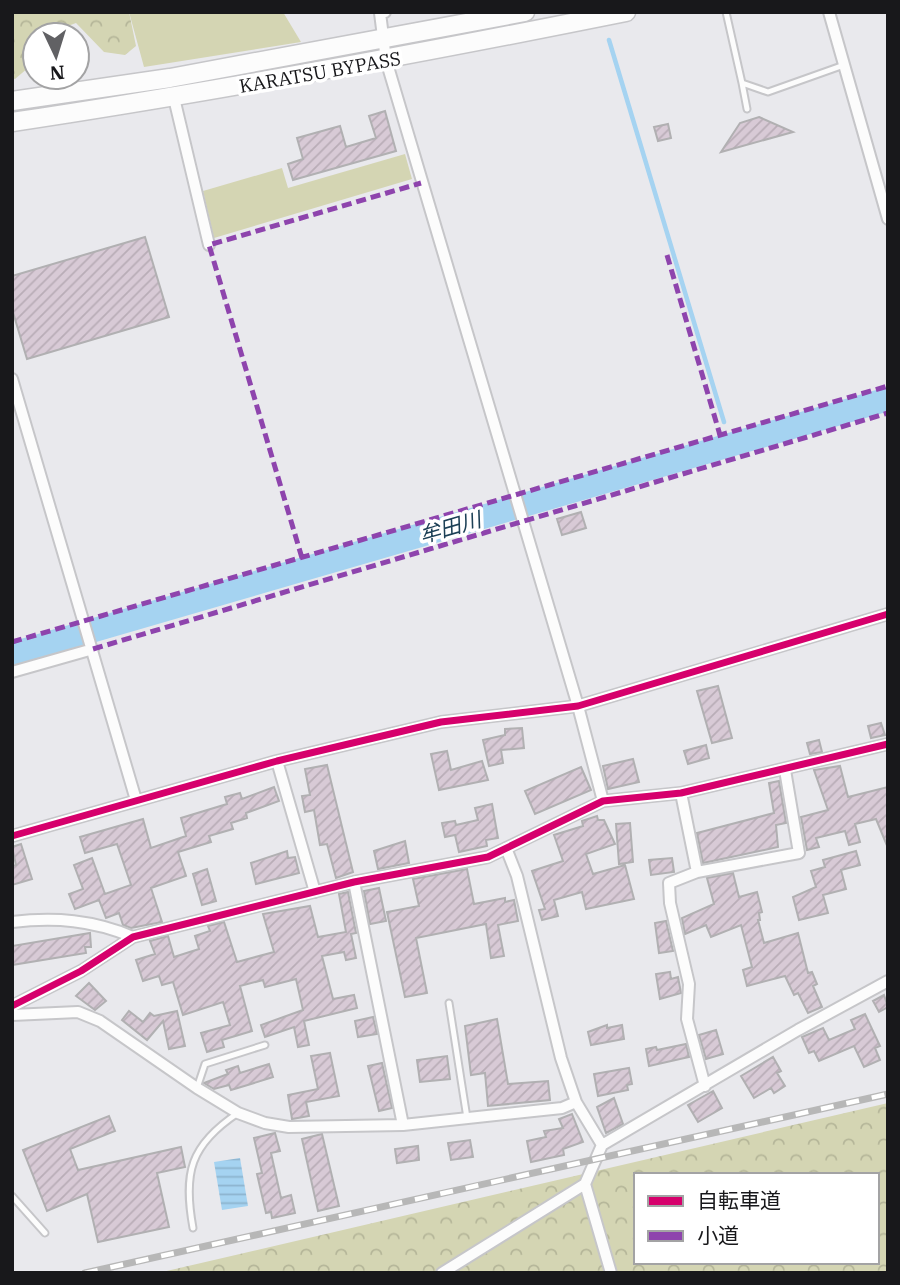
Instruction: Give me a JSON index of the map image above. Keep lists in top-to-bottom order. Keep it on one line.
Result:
{"streets":{"highway":["KARATSU BYPASS"]},"water":["牟田川"],"legend":["自転車道","小道"],"north":"bottom"}
